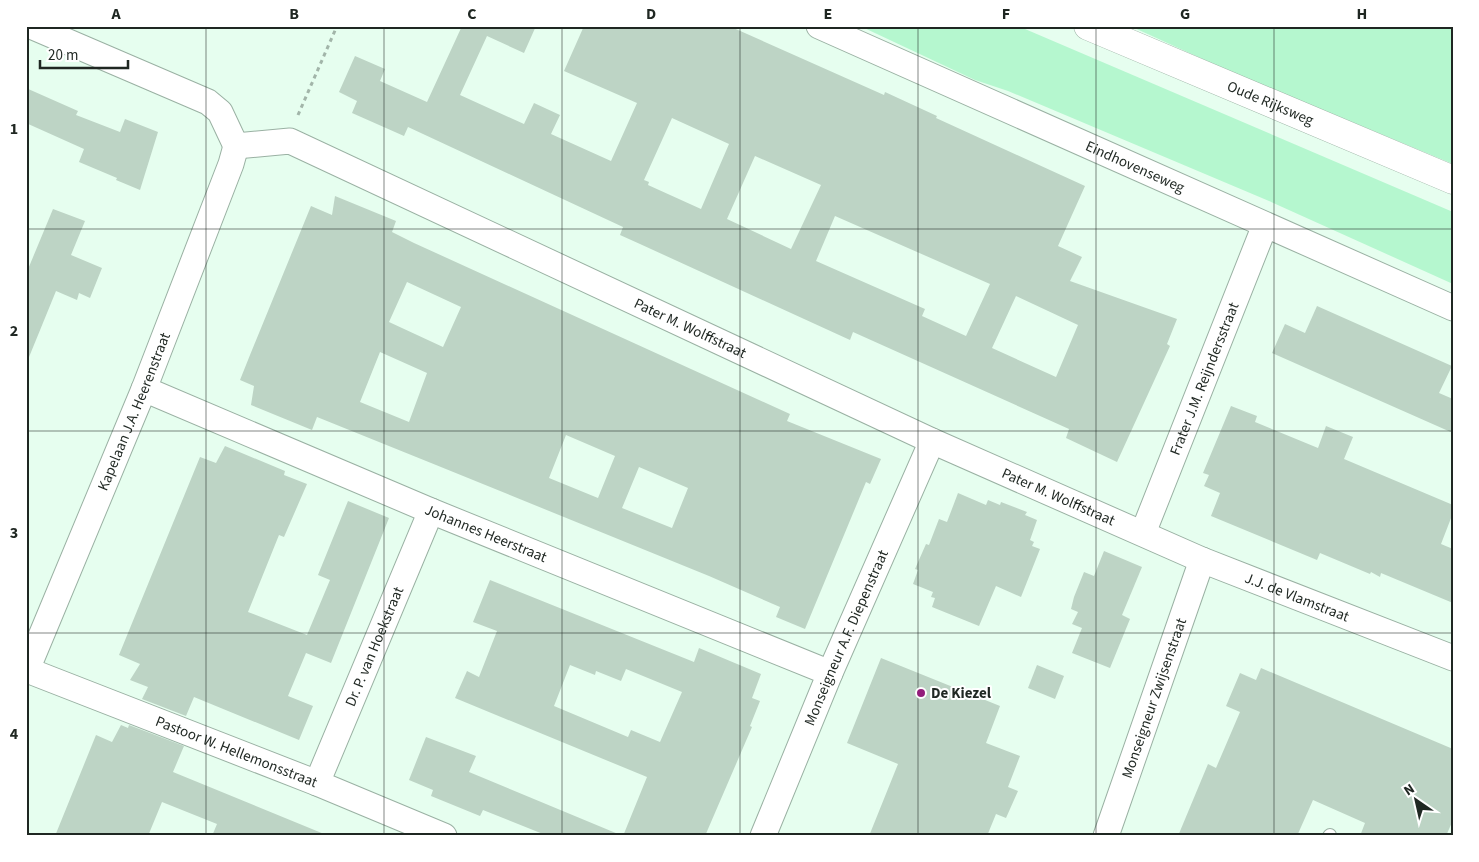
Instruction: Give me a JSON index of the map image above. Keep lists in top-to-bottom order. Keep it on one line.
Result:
{"streets":{"main road":["Oude Rijksweg"],"street":["Eindhovenseweg","Pater M. Wolffstraat","Frater J.M. Reijndersstraat","Kapelaan J.A. Heerenstraat","Johannes Heerstraat","J.J. de Vlamstraat","Monseigneur A.F. Diepenstraat","Dr. P. van Hoekstraat","Monseigneur Zwijsenstraat","Pastoor W. Hellemonsstraat"]},"crossings":[["Eindhovenseweg","Frater J.M. Reijndersstraat"],["Pater M. Wolffstraat","Frater J.M. Reijndersstraat"],["Pater M. Wolffstraat","J.J. de Vlamstraat"],["Pater M. Wolffstraat","Monseigneur A.F. Diepenstraat"],["Frater J.M. Reijndersstraat","J.J. de Vlamstraat"],["Kapelaan J.A. Heerenstraat","Johannes Heerstraat"],["Kapelaan J.A. Heerenstraat","Pastoor W. Hellemonsstraat"],["Johannes Heerstraat","Monseigneur A.F. Diepenstraat"],["Johannes Heerstraat","Dr. P. van Hoekstraat"],["J.J. de Vlamstraat","Monseigneur Zwijsenstraat"],["Dr. P. van Hoekstraat","Pastoor W. Hellemonsstraat"]],"places":["De Kiezel"],"scale_bar":"20 m","north":"top left","grid":{"columns":["A","B","C","D","E","F","G","H"],"rows":["1","2","3","4"]}}
